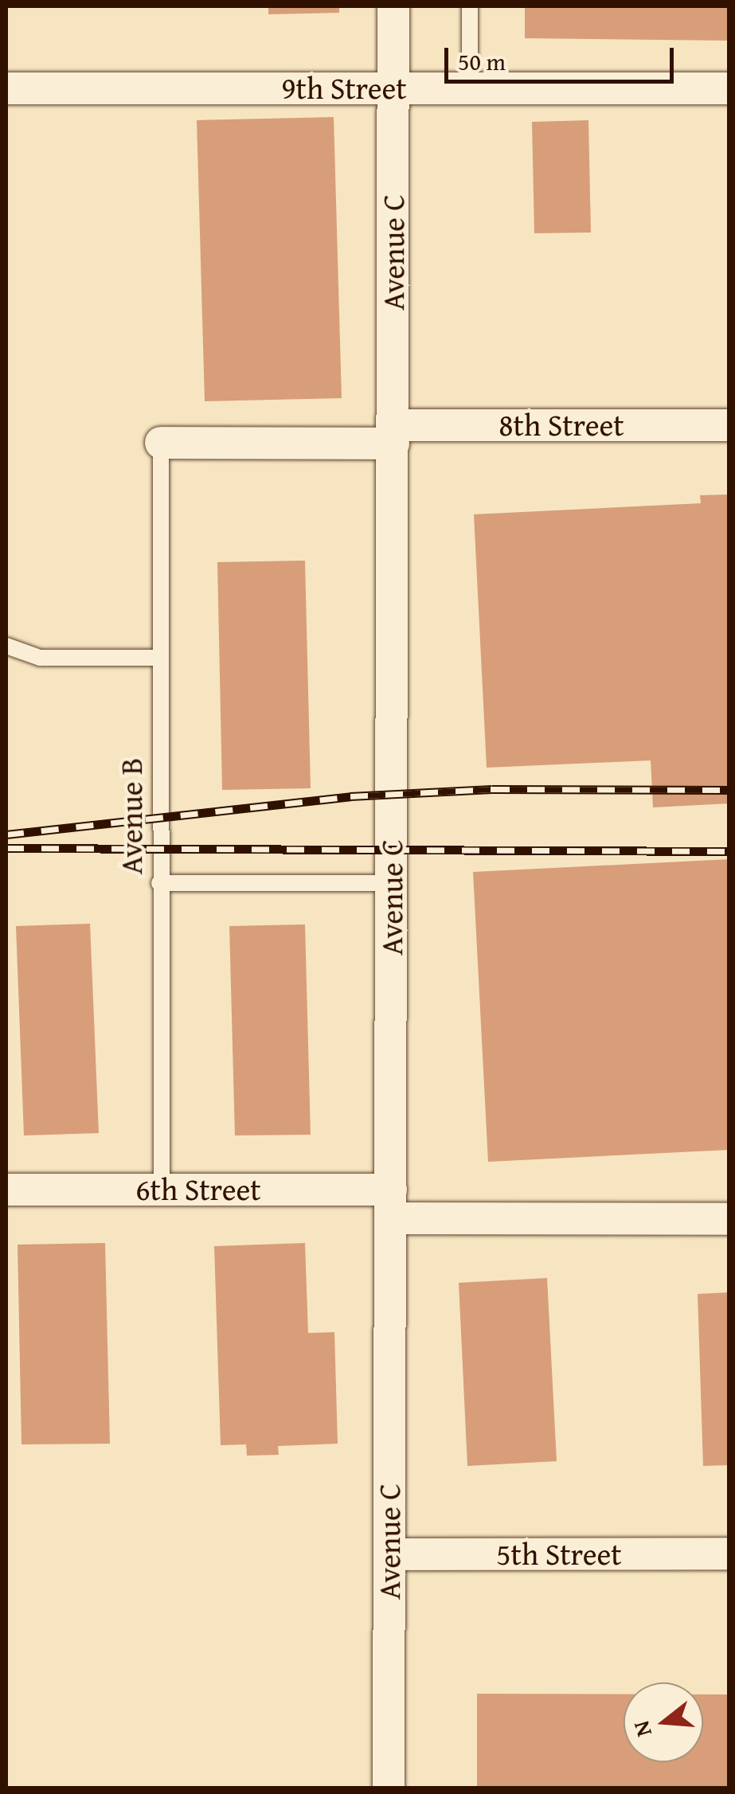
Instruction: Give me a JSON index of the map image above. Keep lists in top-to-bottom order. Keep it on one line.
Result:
{"streets":{"street":["9th Street","Avenue C","8th Street","6th Street","5th Street"],"lane":["Avenue B"]},"crossings":[["9th Street","Avenue C"],["Avenue C","8th Street"],["Avenue C","6th Street"],["Avenue C","5th Street"],["8th Street","Avenue B"],["Avenue B","6th Street"]],"scale_bar":"50 m","north":"left"}
